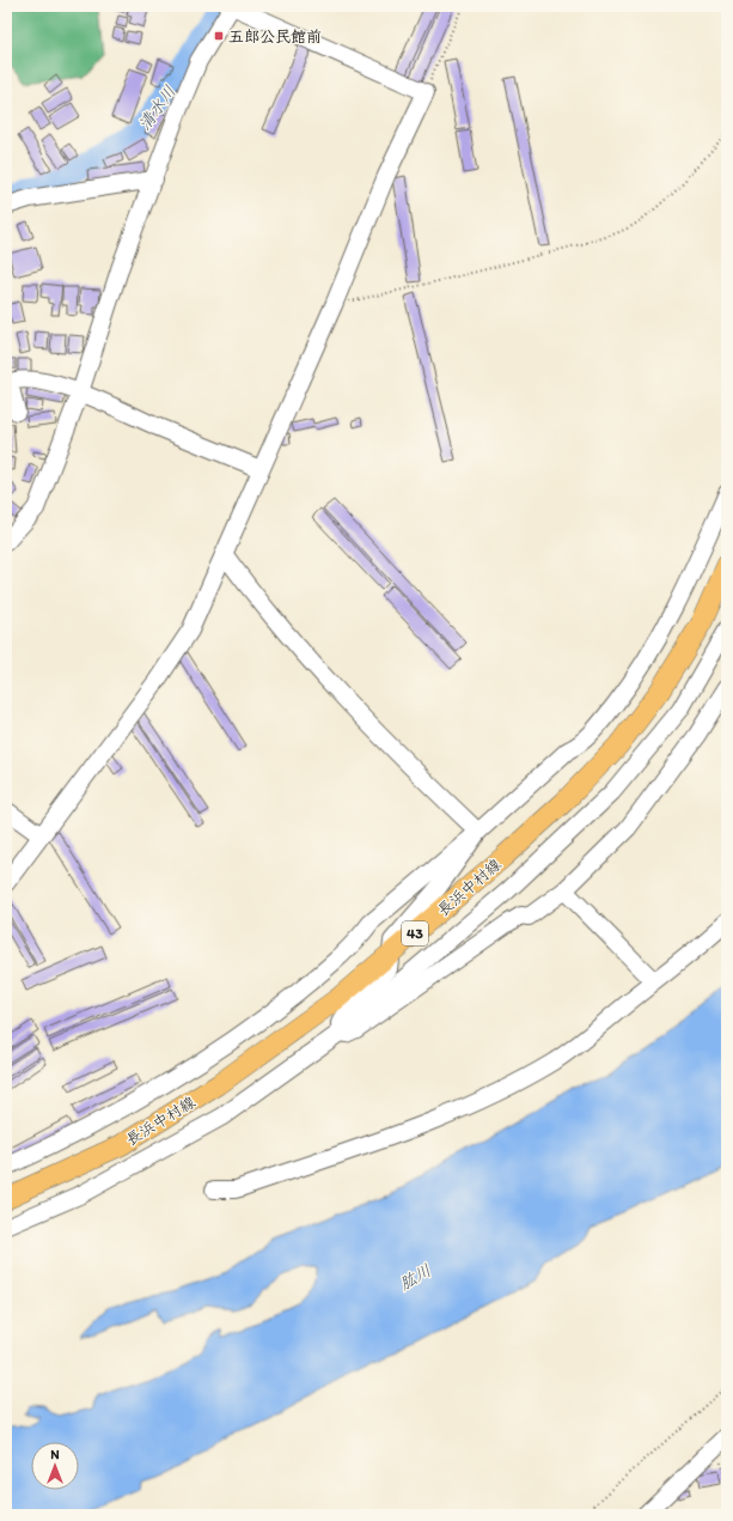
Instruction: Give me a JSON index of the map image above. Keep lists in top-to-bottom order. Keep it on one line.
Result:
{"streets":{"main road":["長浜中村線","43"]},"water":["清水川","肱川"],"places":{"transit":["五郎公民館前"]},"north":"top"}
